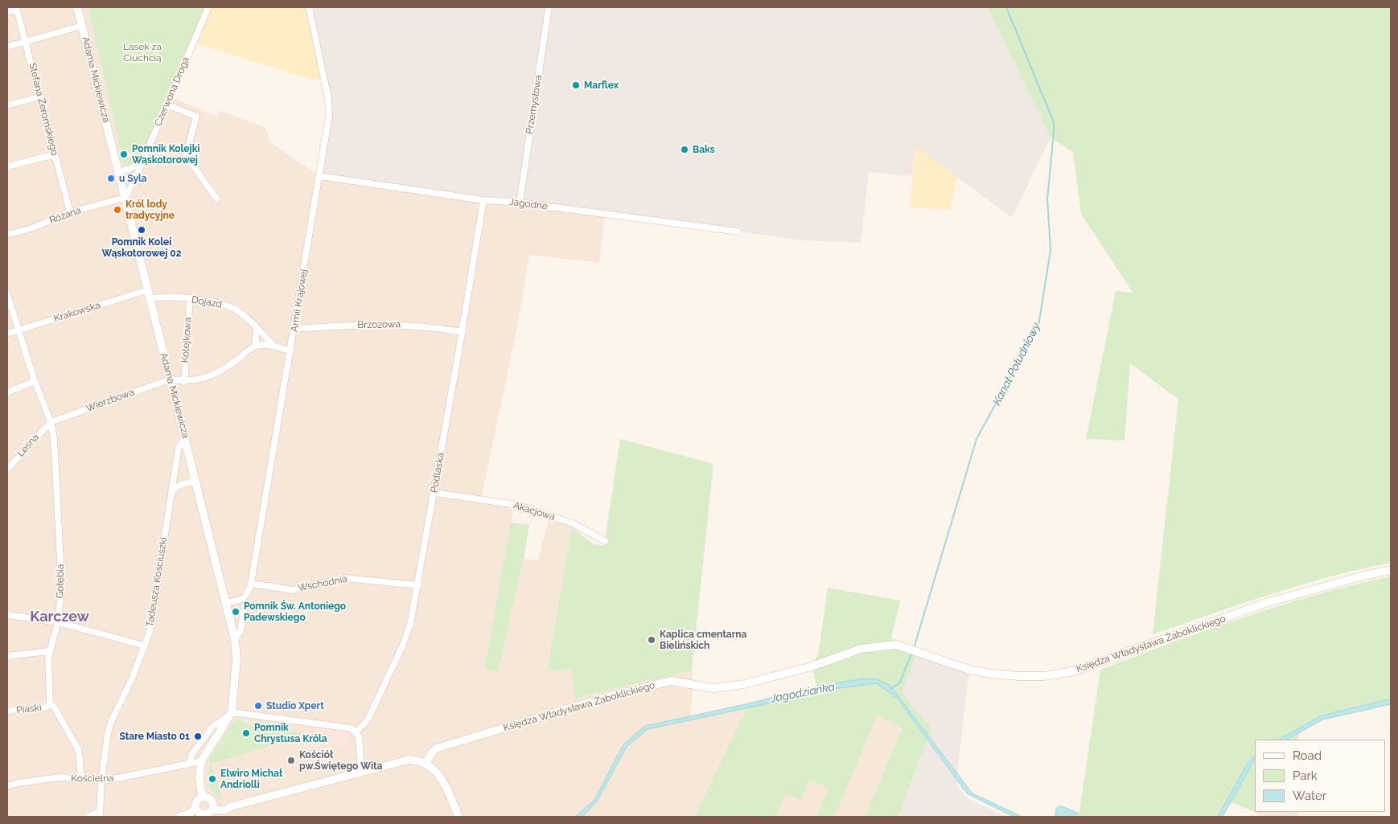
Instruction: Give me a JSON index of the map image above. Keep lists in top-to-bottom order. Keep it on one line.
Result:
{"streets":{"main road":["Adama Mickiewicza","Księdza Władysława Żaboklickiego"],"street":["Czerwona Droga","Przemysłowa","Stefana Żeromskiego","Jagodne","Różana","Armii Krajowej","Dojazd","Krakowska","Brzozowa","Kolejkowa","Wierzbowa","Leśna","Podlaska","Akacjowa","Gołębia","Tadeusza Kościuszki","Wschodnia","Piaski","Kościelna"]},"crossings":[["Adama Mickiewicza","Czerwona Droga"],["Adama Mickiewicza","Różana"],["Adama Mickiewicza","Armii Krajowej"],["Adama Mickiewicza","Dojazd"],["Adama Mickiewicza","Krakowska"],["Adama Mickiewicza","Wierzbowa"],["Adama Mickiewicza","Tadeusza Kościuszki"],["Adama Mickiewicza","Kościelna"],["Czerwona Droga","Różana"],["Przemysłowa","Jagodne"],["Stefana Żeromskiego","Różana"],["Jagodne","Armii Krajowej"],["Jagodne","Podlaska"],["Armii Krajowej","Dojazd"],["Armii Krajowej","Brzozowa"],["Armii Krajowej","Wschodnia"],["Dojazd","Kolejkowa"],["Brzozowa","Podlaska"],["Wierzbowa","Leśna"],["Wierzbowa","Gołębia"],["Leśna","Gołębia"],["Podlaska","Akacjowa"],["Podlaska","Wschodnia"],["Gołębia","Piaski"],["Tadeusza Kościuszki","Kościelna"]],"districts":["Karczew"],"water":["Kanał Południowy","Jagodzianka"],"parks":["Lasek za Ciuchcią"],"places":["Marflex","Baks","Pomnik Kolejki Wąskotorowej","u Syla","Król lody tradycyjne","Pomnik Kolei Wąskotorowej 02","Pomnik Św. Antoniego Padewskiego","Kaplica cmentarna Bielińskich","Studio Xpert","Pomnik Chrystusa Króla","Stare Miasto 01","Kościół pw.Świętego Wita","Elwiro Michał Andriolli"],"legend":["Road","Park","Water"]}
